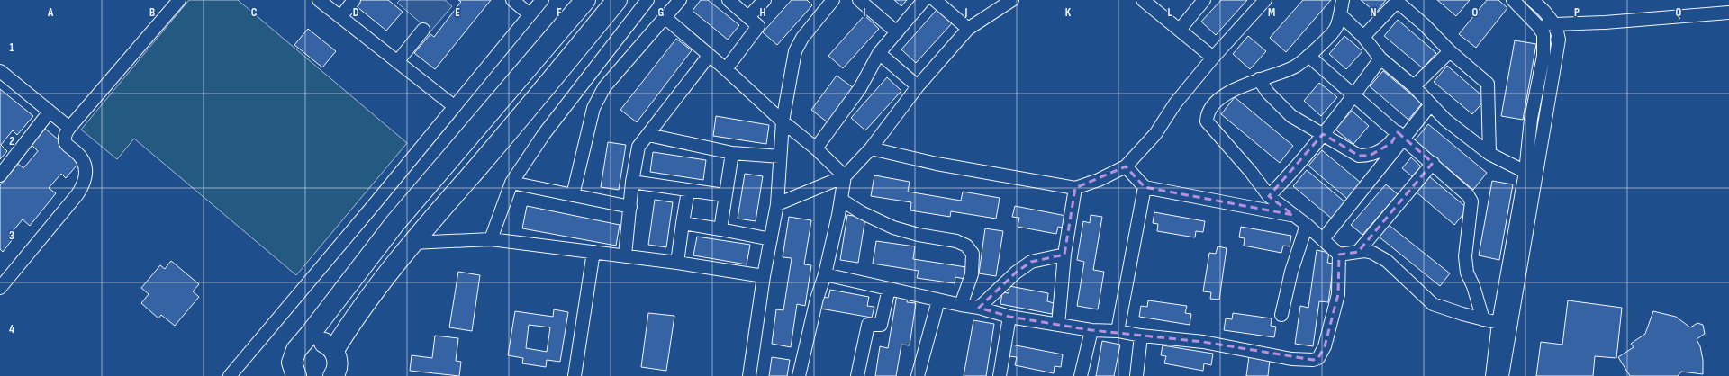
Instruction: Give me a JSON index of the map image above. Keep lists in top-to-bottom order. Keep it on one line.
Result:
{"grid":{"columns":["A","B","C","D","E","F","G","H","I","J","K","L","M","N","O","P","Q"],"rows":["1","2","3","4"]}}
